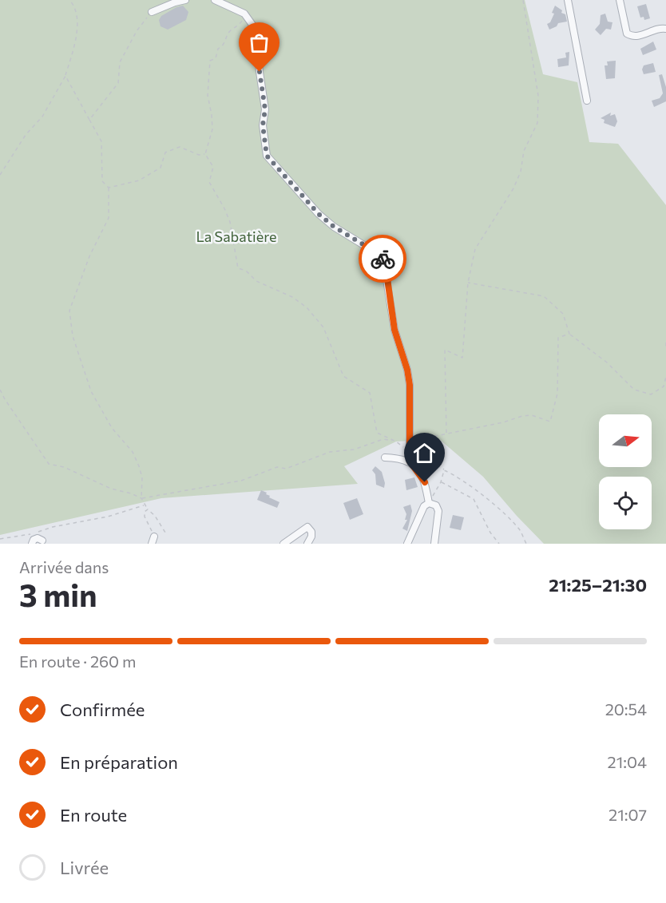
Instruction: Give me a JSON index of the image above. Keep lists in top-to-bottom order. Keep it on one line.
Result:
{"parks":["La Sabatière"],"north":"right","page":{"heading":["3 min","Arrivée dans","21:25–21:30"],"bar":"En route · 260 m","list":[["Confirmée","20:54"],["En préparation","21:04"],["En route","21:07"],"Livrée"]}}
